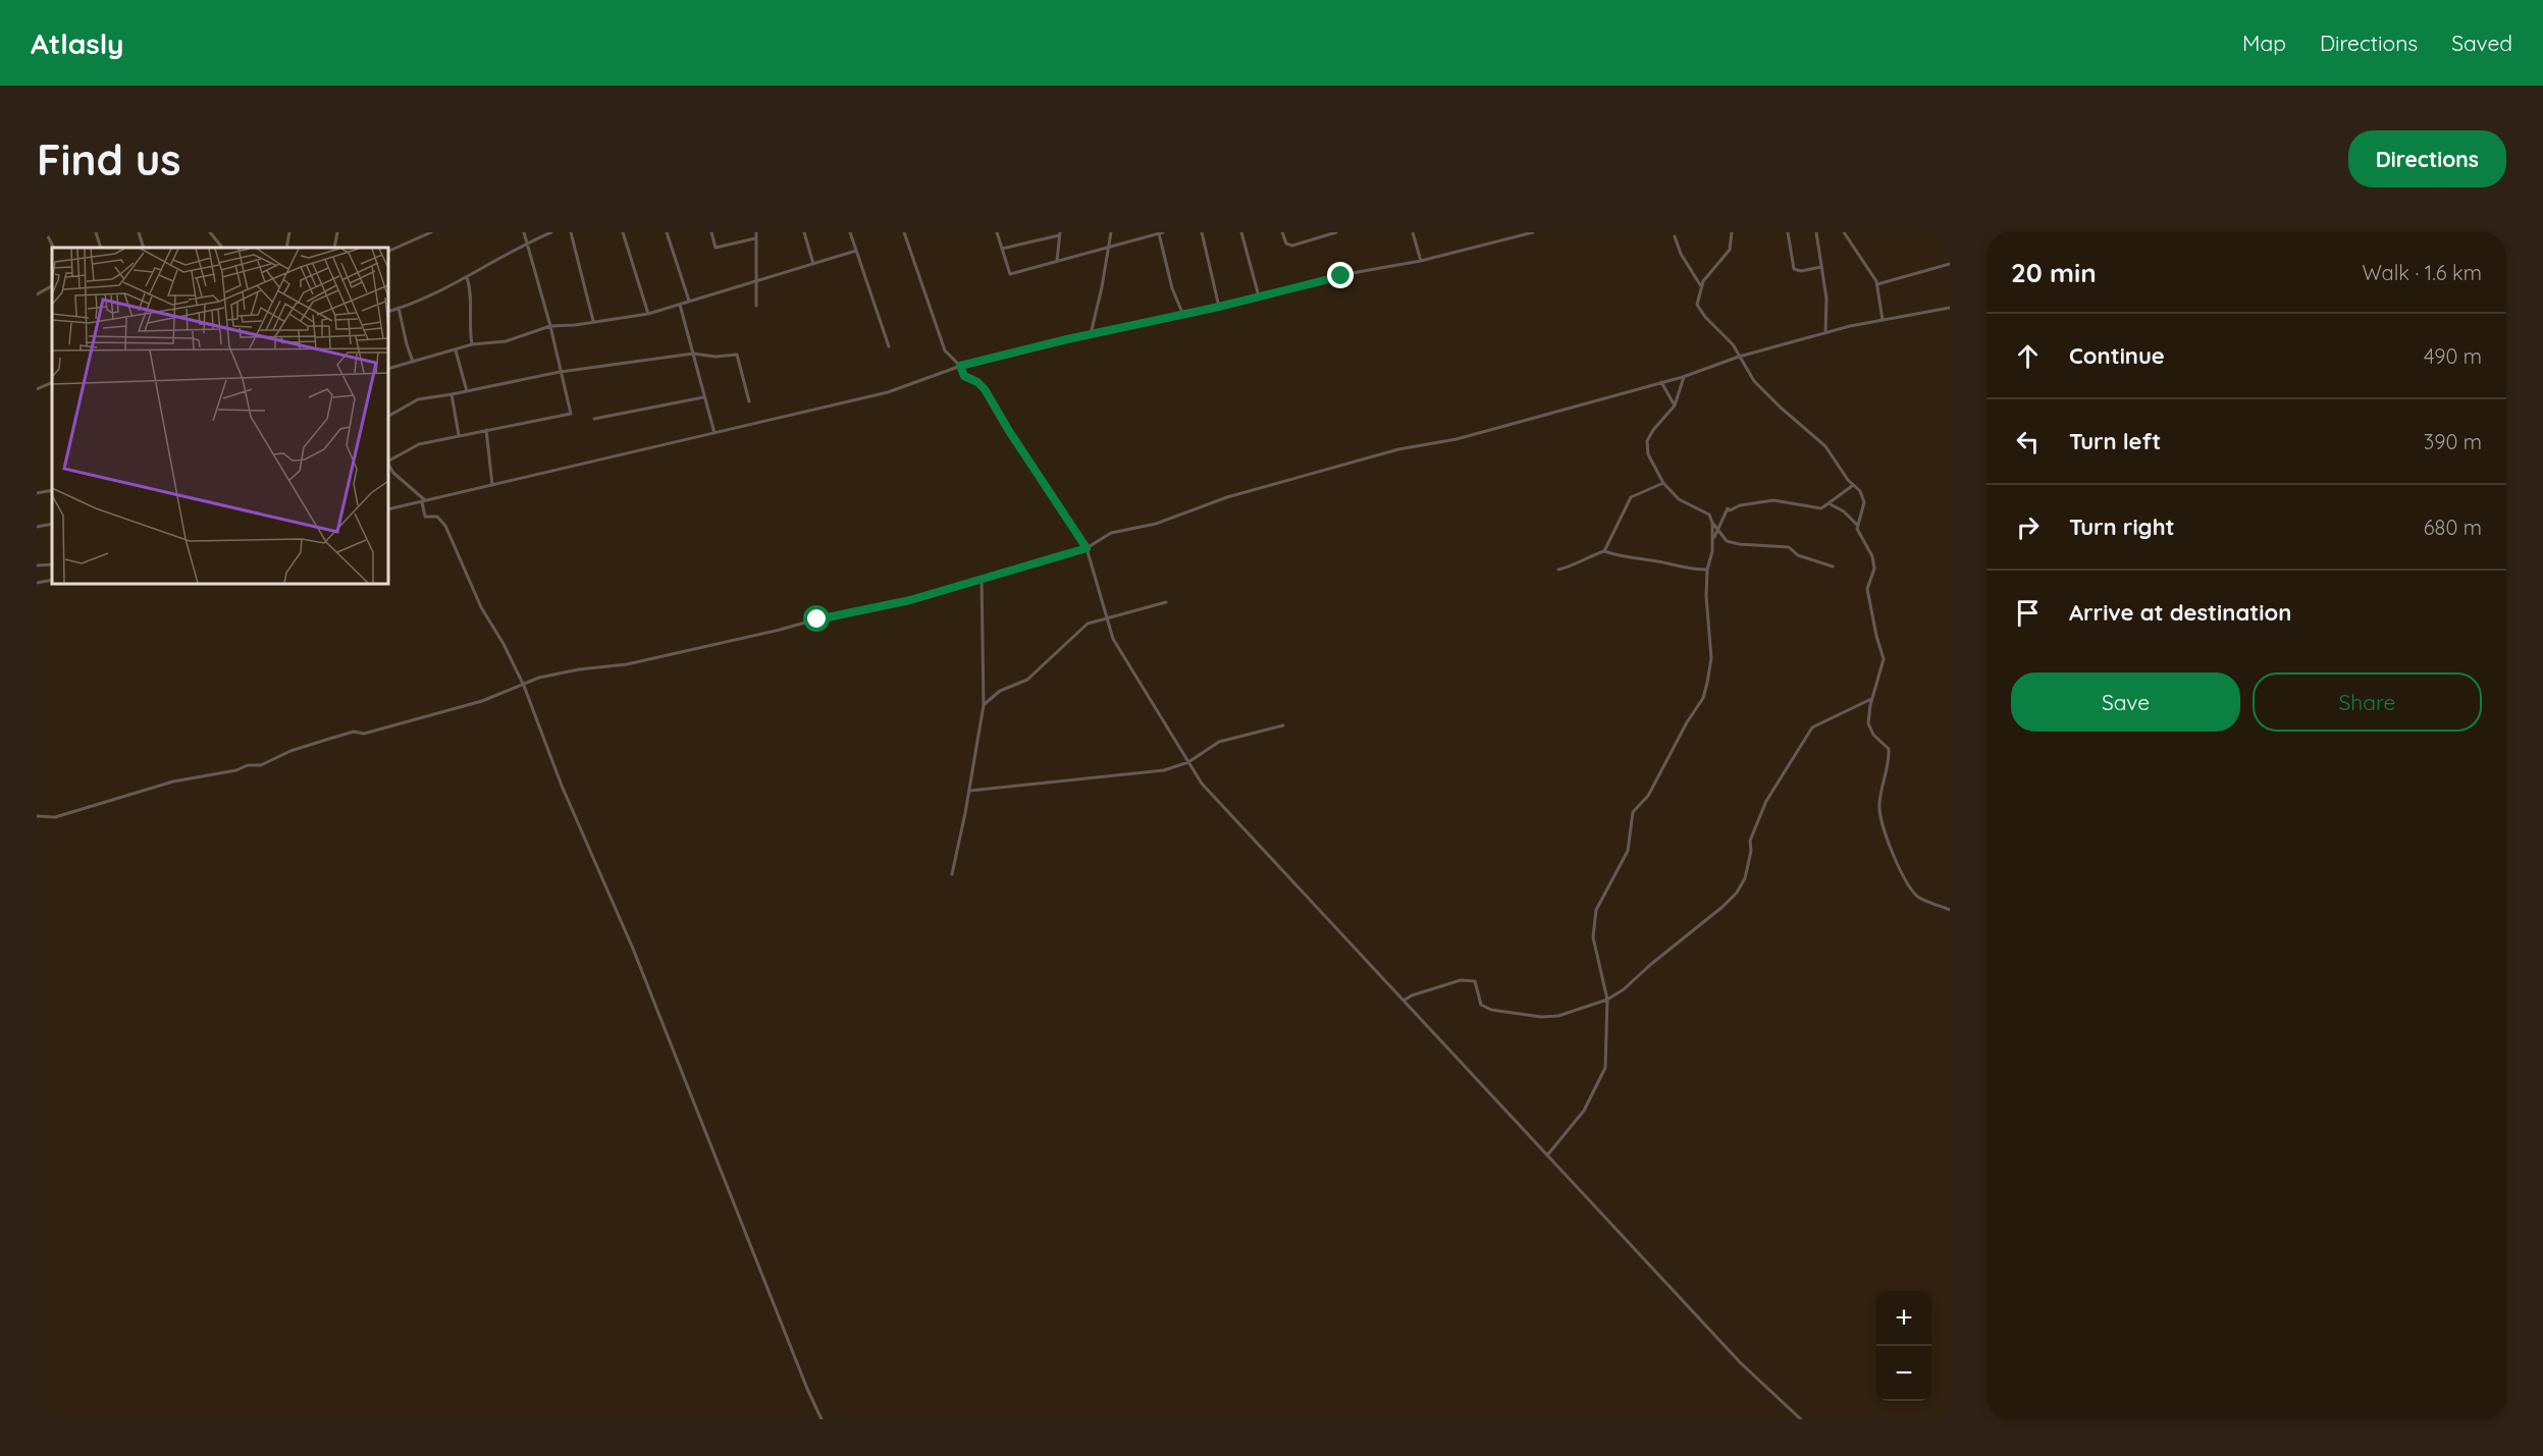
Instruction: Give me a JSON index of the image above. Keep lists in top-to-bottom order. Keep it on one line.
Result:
{"page":{"header":"Atlasly","nav":["Map","Directions","Saved"],"buttons":["Directions",["Save","Share"]],"title":"Find us","heading":["20 min","Walk · 1.6 km"],"list":[["Continue","490 m"],["Turn left","390 m"],["Turn right","680 m"],"Arrive at destination"],"map_buttons":["+","−"]}}
